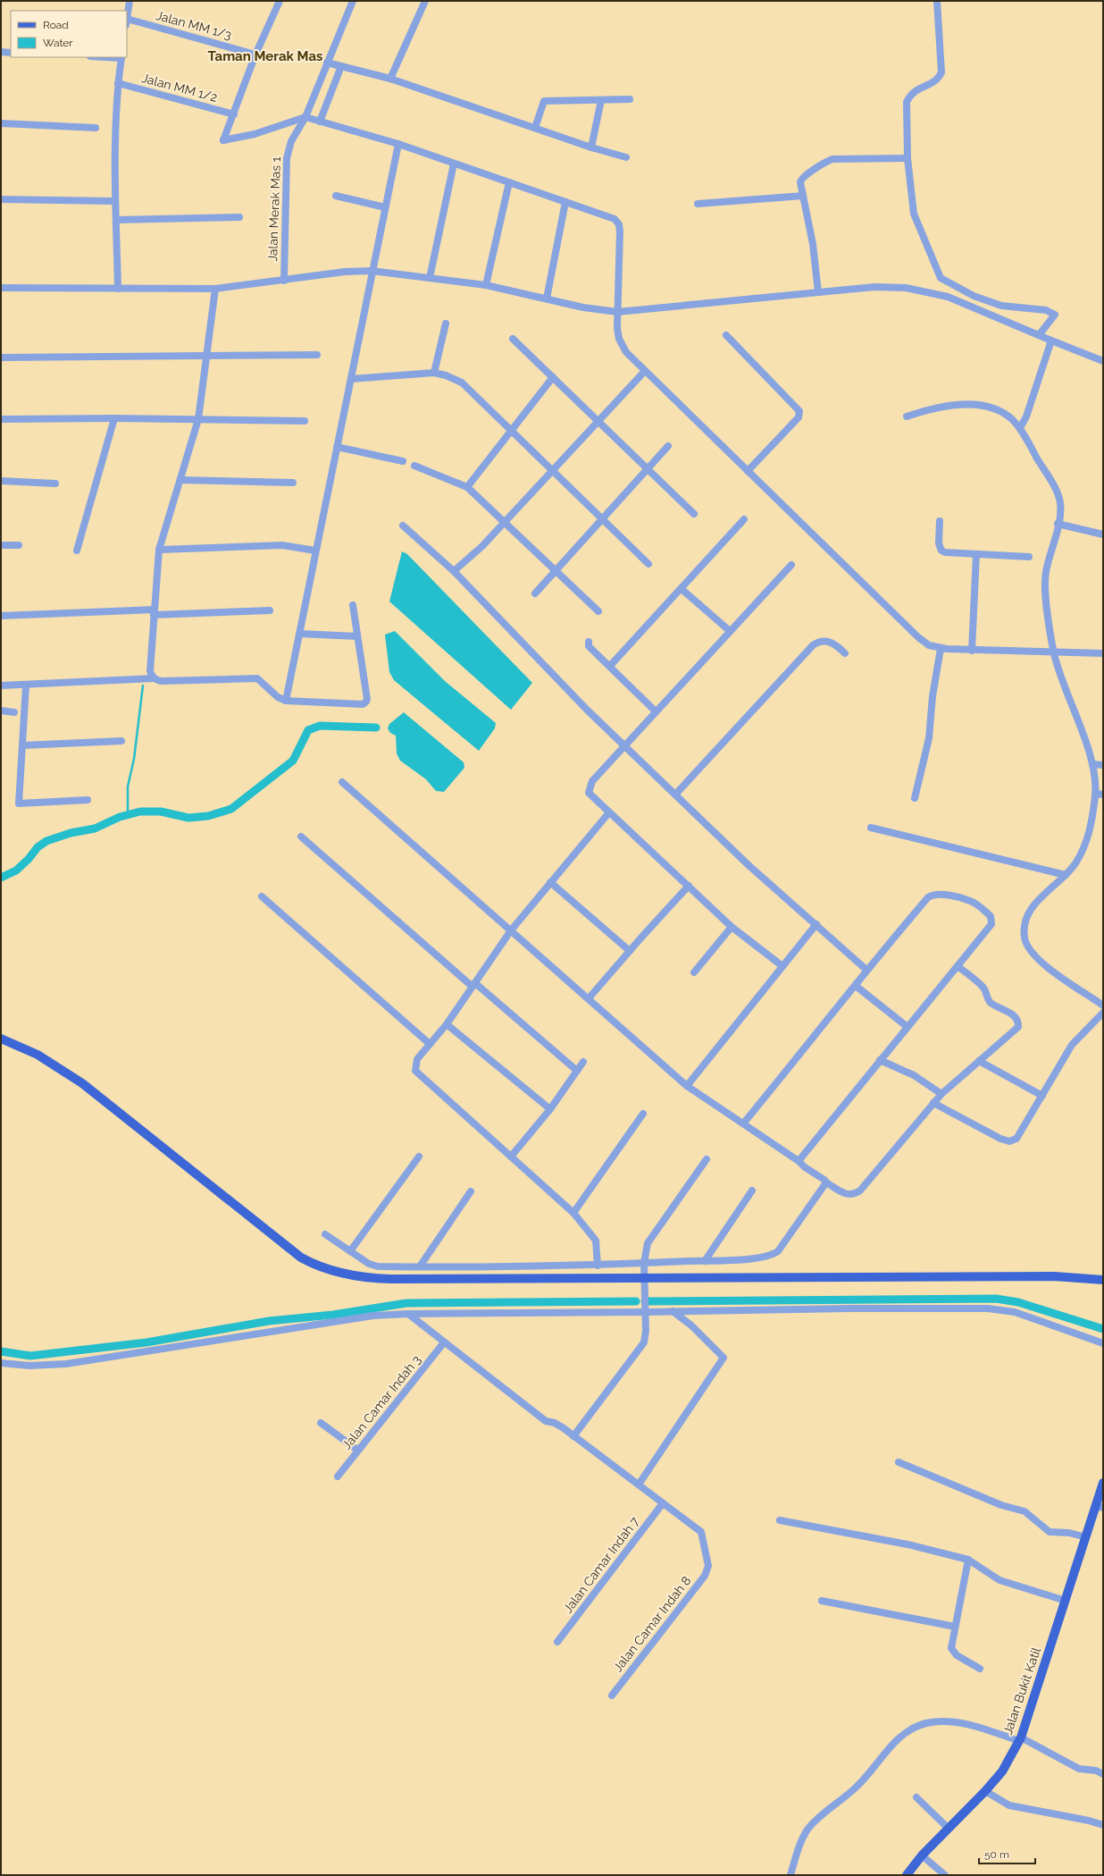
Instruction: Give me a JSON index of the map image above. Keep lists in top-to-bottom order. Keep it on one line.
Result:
{"streets":{"main road":["Jalan Bukit Katil"],"street":["Jalan MM 1/3","Jalan MM 1/2","Jalan Merak Mas 1","Jalan Camar Indah 3","Jalan Camar Indah 7","Jalan Camar Indah 8"]},"crossings":[["Jalan Camar Indah 7","Jalan Camar Indah 8"]],"districts":["Taman Merak Mas"],"legend":["Road","Water"],"scale_bar":"50 m"}
